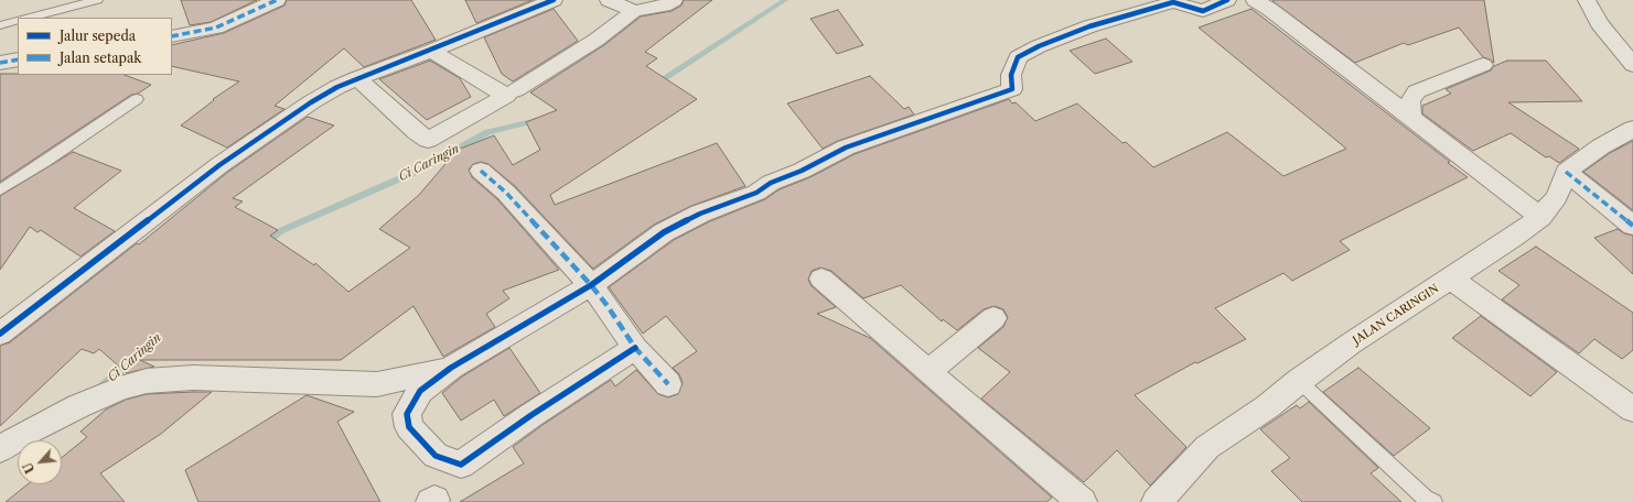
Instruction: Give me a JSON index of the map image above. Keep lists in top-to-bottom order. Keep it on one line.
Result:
{"streets":{"street":["JALAN CARINGIN"]},"water":["Ci Caringin"],"legend":["Jalur sepeda","Jalan setapak"],"north":"bottom left"}
